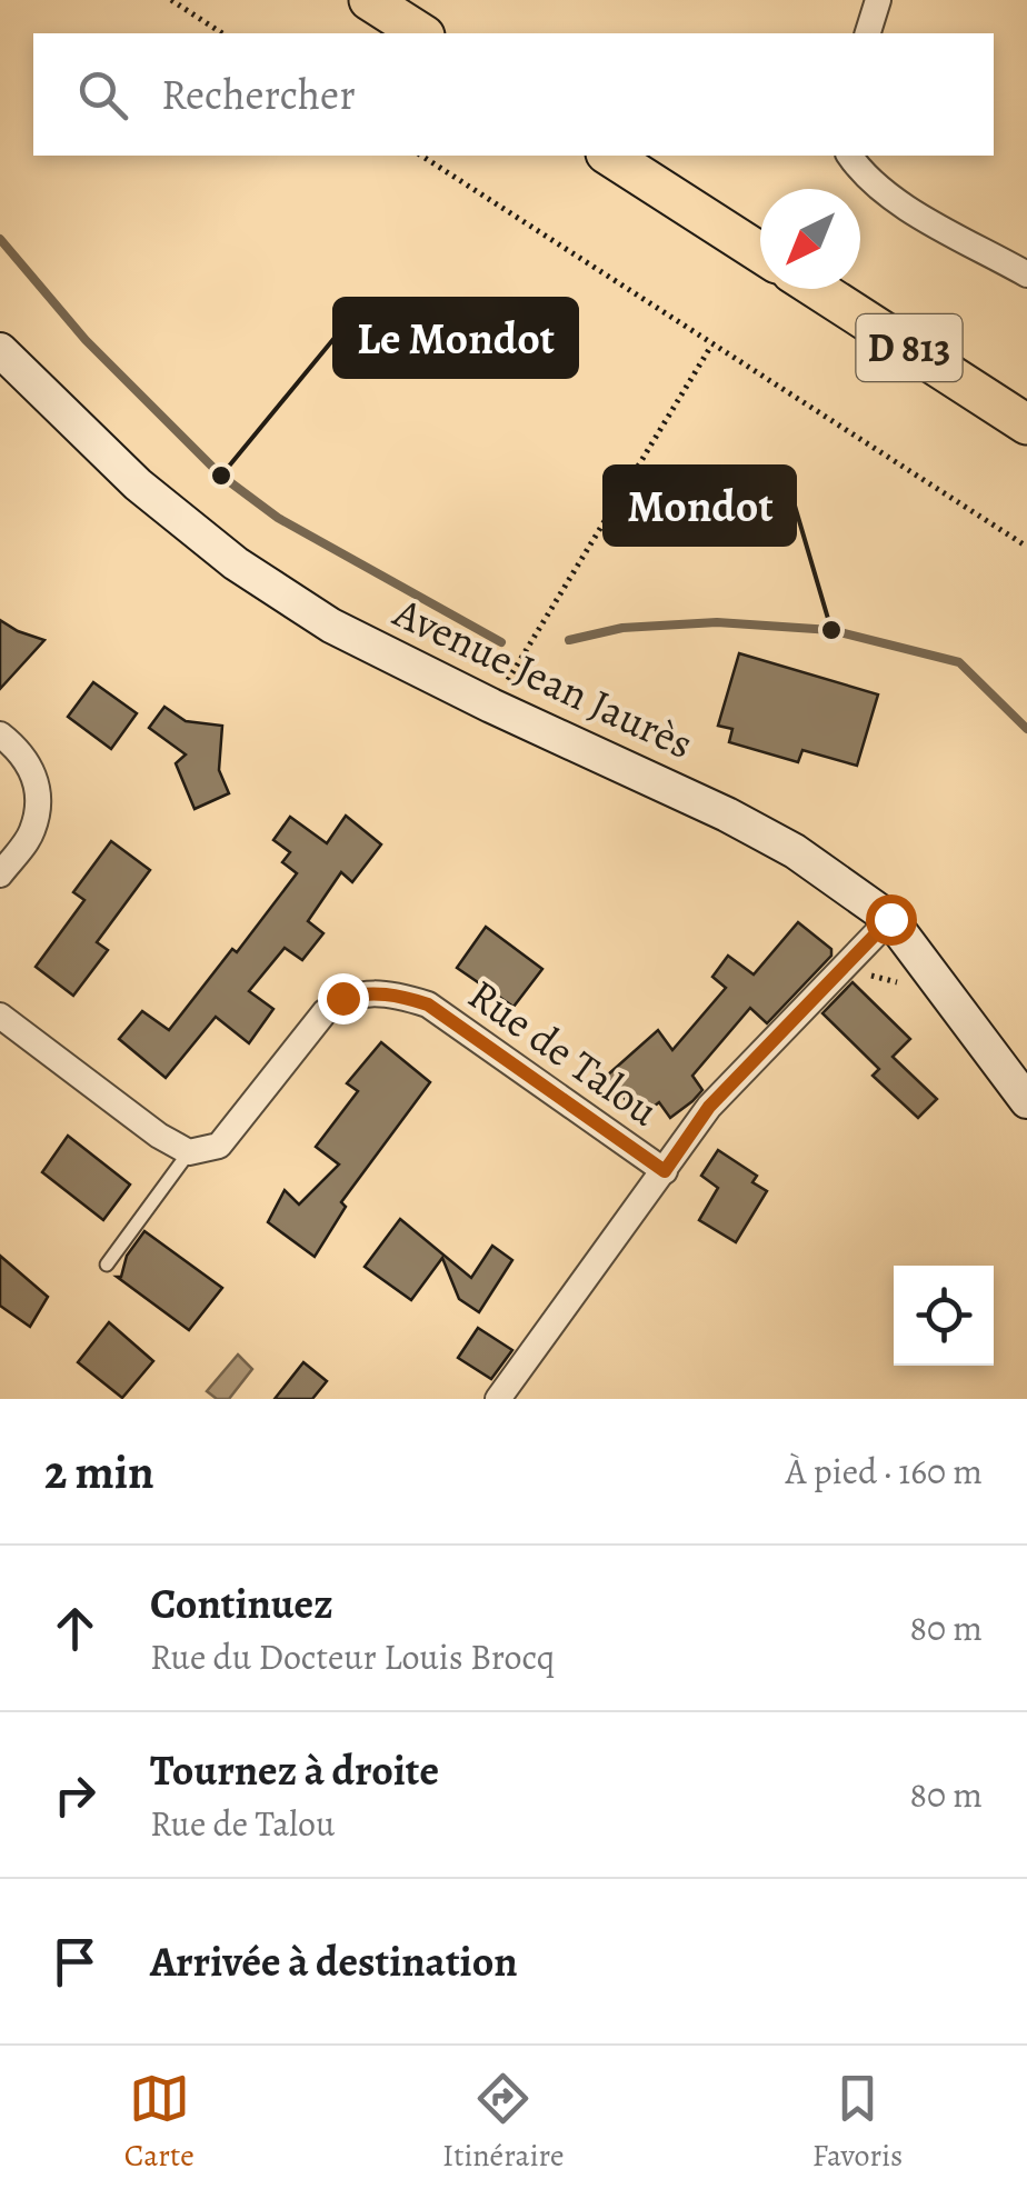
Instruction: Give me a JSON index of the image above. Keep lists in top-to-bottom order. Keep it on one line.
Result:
{"streets":{"main road":["D 813"],"street":["Avenue Jean Jaurès","Rue de Talou"]},"places":["Le Mondot","Mondot"],"north":"bottom left","page":{"search":"Rechercher","heading":["2 min","À pied · 160 m"],"list":[["Continuez","Rue du Docteur Louis Brocq","80 m"],["Tournez à droite","Rue de Talou","80 m"],"Arrivée à destination"],"nav":["Carte","Itinéraire","Favoris"]}}
